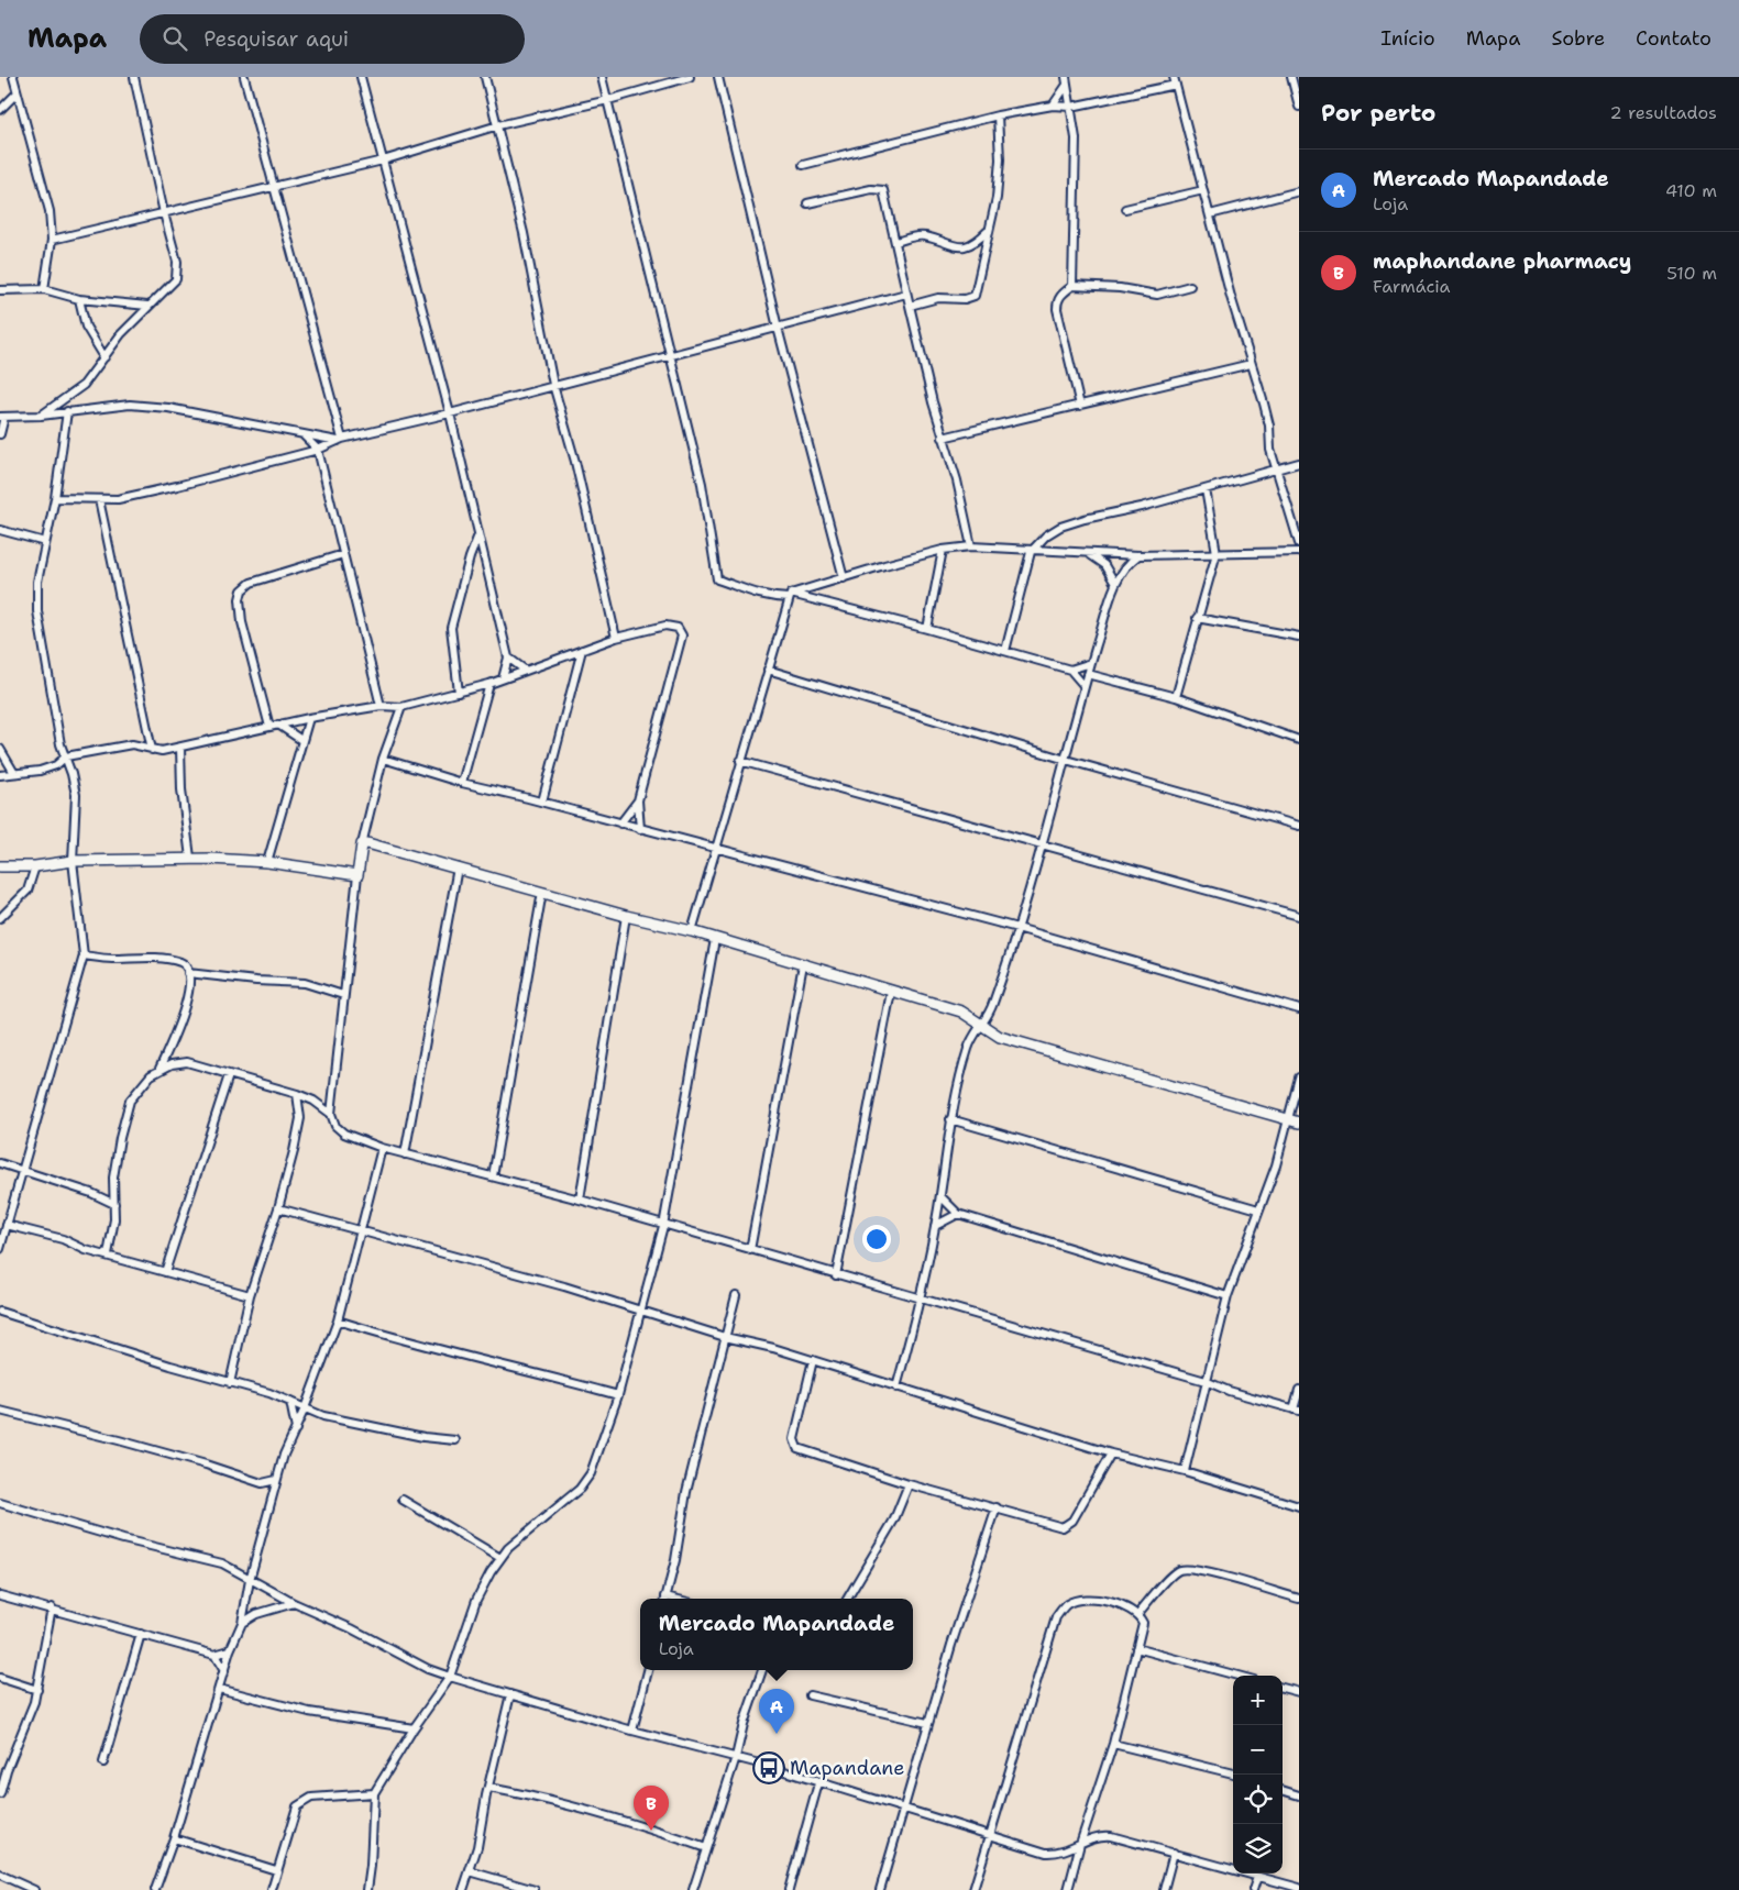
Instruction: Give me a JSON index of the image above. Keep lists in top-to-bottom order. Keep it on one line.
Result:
{"places":{"bus stop":["Mapandane"]},"page":{"header":"Mapa","search":"Pesquisar aqui","nav":["Início","Mapa","Sobre","Contato"],"heading":["Por perto","2 resultados"],"list":[{"mark":"A","name":"Mercado Mapandade","note":"Loja","value":"410 m"},{"mark":"B","name":"maphandane pharmacy","note":"Farmácia","value":"510 m"}],"popup":["Mercado Mapandade","Loja"],"map_buttons":["+","−"],"pins":["A","B"]}}
